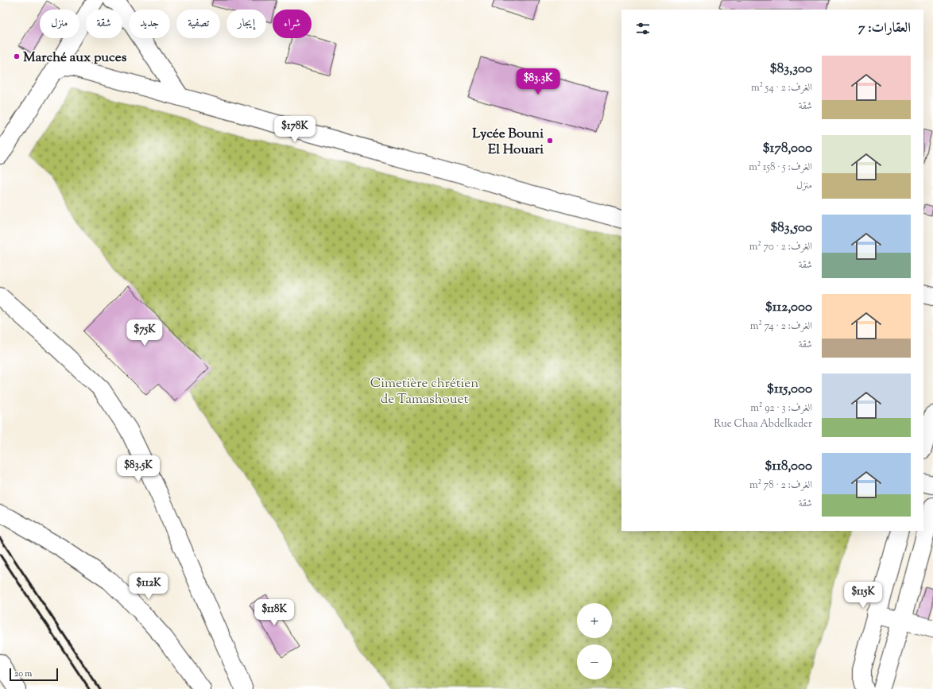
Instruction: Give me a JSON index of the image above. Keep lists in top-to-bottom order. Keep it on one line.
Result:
{"parks":["Cimetière chrétien de Tamashouet"],"places":["Marché aux puces","Lycée Bouni El Houari"],"scale_bar":"20 m","page":{"chip":["شراء","إيجار","تصفية","جديد","شقة","منزل"],"heading":"العقارات: 7","list":[{"name":"$83,300","note":"الغرف: 2 · 54 m² · شقة"},{"name":"$178,000","note":"الغرف: 5 · 158 m² · منزل"},{"name":"$83,500","note":"الغرف: 2 · 70 m² · شقة"},{"name":"$112,000","note":"الغرف: 2 · 74 m² · شقة"},{"name":"$115,000","note":"الغرف: 3 · 92 m² · Rue Chaa Abdelkader"},{"name":"$118,000","note":"الغرف: 2 · 78 m² · شقة"}],"price":["$83.3K","$178K","$75K","$83.5K","$112K","$115K","$118K"],"map_buttons":["+","−"],"scale":"20 m"}}
